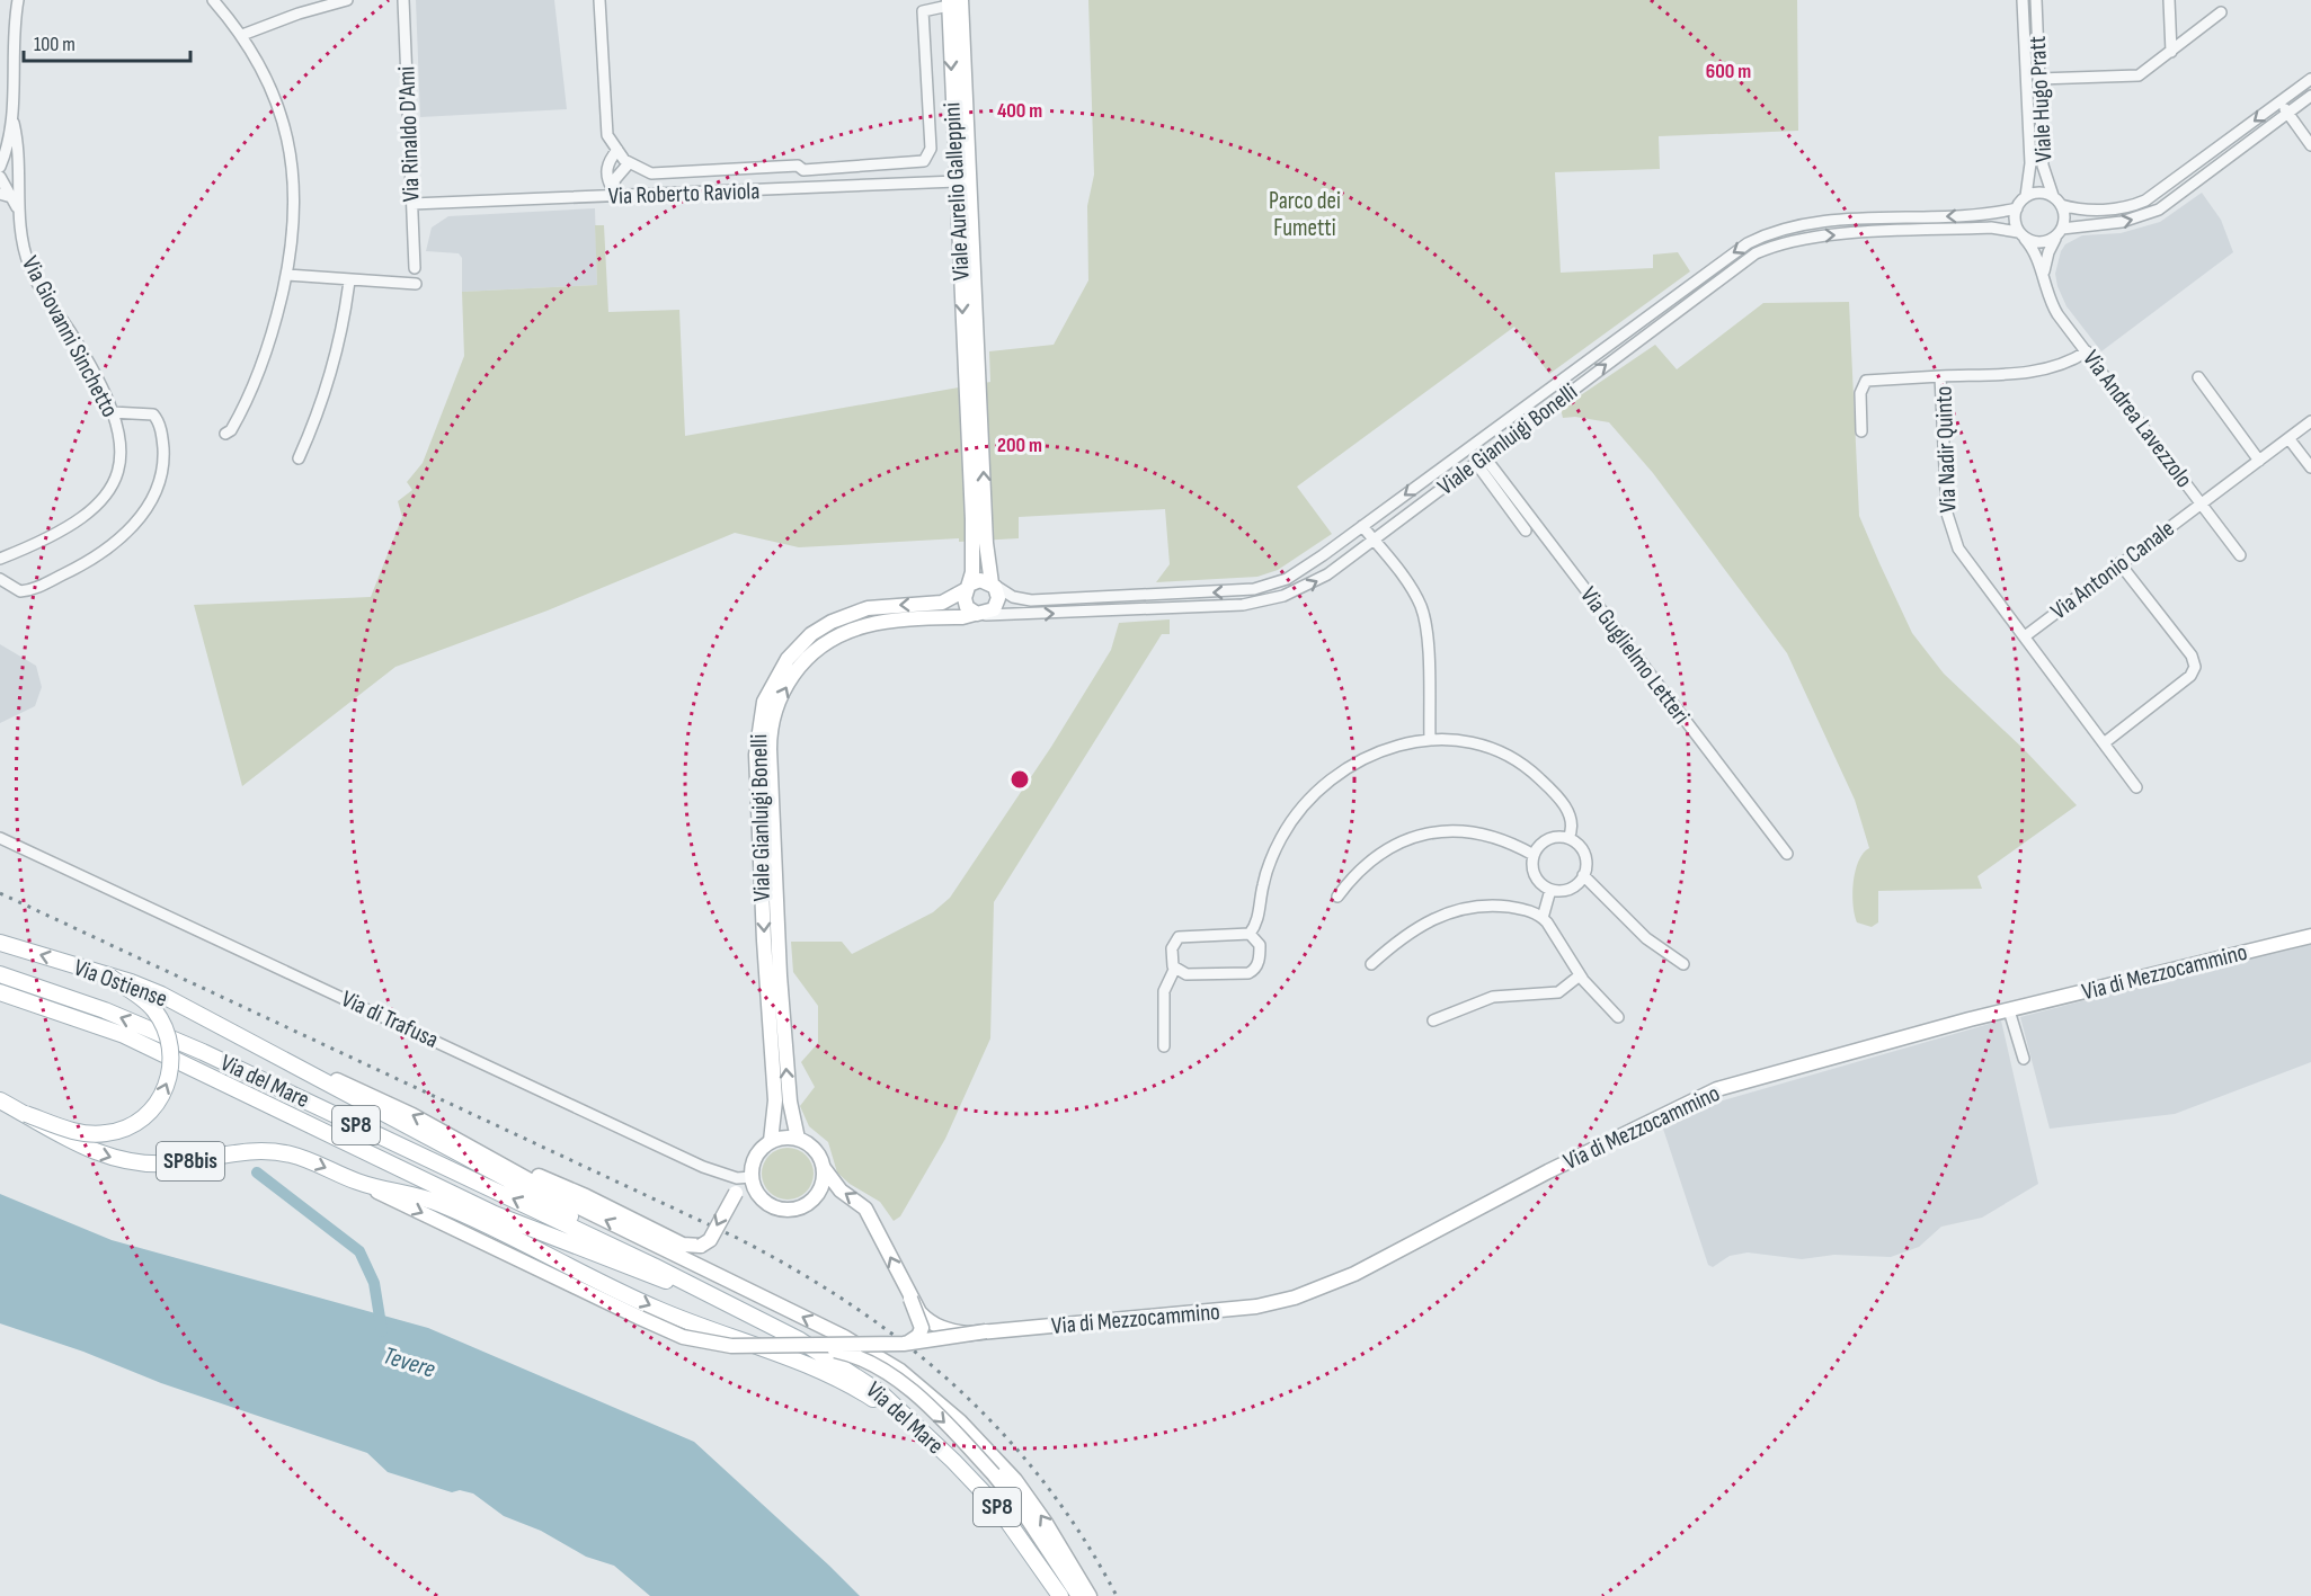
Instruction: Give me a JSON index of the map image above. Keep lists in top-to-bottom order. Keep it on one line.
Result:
{"streets":{"main road":["Viale Aurelio Galleppini","Viale Gianluigi Bonelli","Via di Mezzocammino","Via Ostiense","Via del Mare","SP8","SP8bis"],"street":["Viale Hugo Pratt","Via Rinaldo D'Ami","Via Roberto Raviola","Via Giovanni Sinchetto","Via Andrea Lavezzolo","Via Nadir Quinto","Via Antonio Canale","Via Guglielmo Letteri","Via di Trafusa"]},"crossings":[["Viale Hugo Pratt","Via Andrea Lavezzolo"],["Viale Hugo Pratt","Viale Gianluigi Bonelli"],["Via Rinaldo D'Ami","Via Roberto Raviola"],["Viale Aurelio Galleppini","Via Roberto Raviola"],["Via Andrea Lavezzolo","Viale Gianluigi Bonelli"],["Via Andrea Lavezzolo","Via Nadir Quinto"],["Via Andrea Lavezzolo","Via Antonio Canale"],["Viale Gianluigi Bonelli","Via Guglielmo Letteri"],["Viale Gianluigi Bonelli","Via di Mezzocammino"],["Viale Gianluigi Bonelli","Via di Trafusa"],["Via Nadir Quinto","Via Antonio Canale"],["Via di Mezzocammino","Via di Trafusa"],["Via Ostiense","Via del Mare"]],"water":["Tevere"],"parks":["Parco dei Fumetti"],"scale_bar":"100 m","rings":["600 m","400 m","200 m"]}
